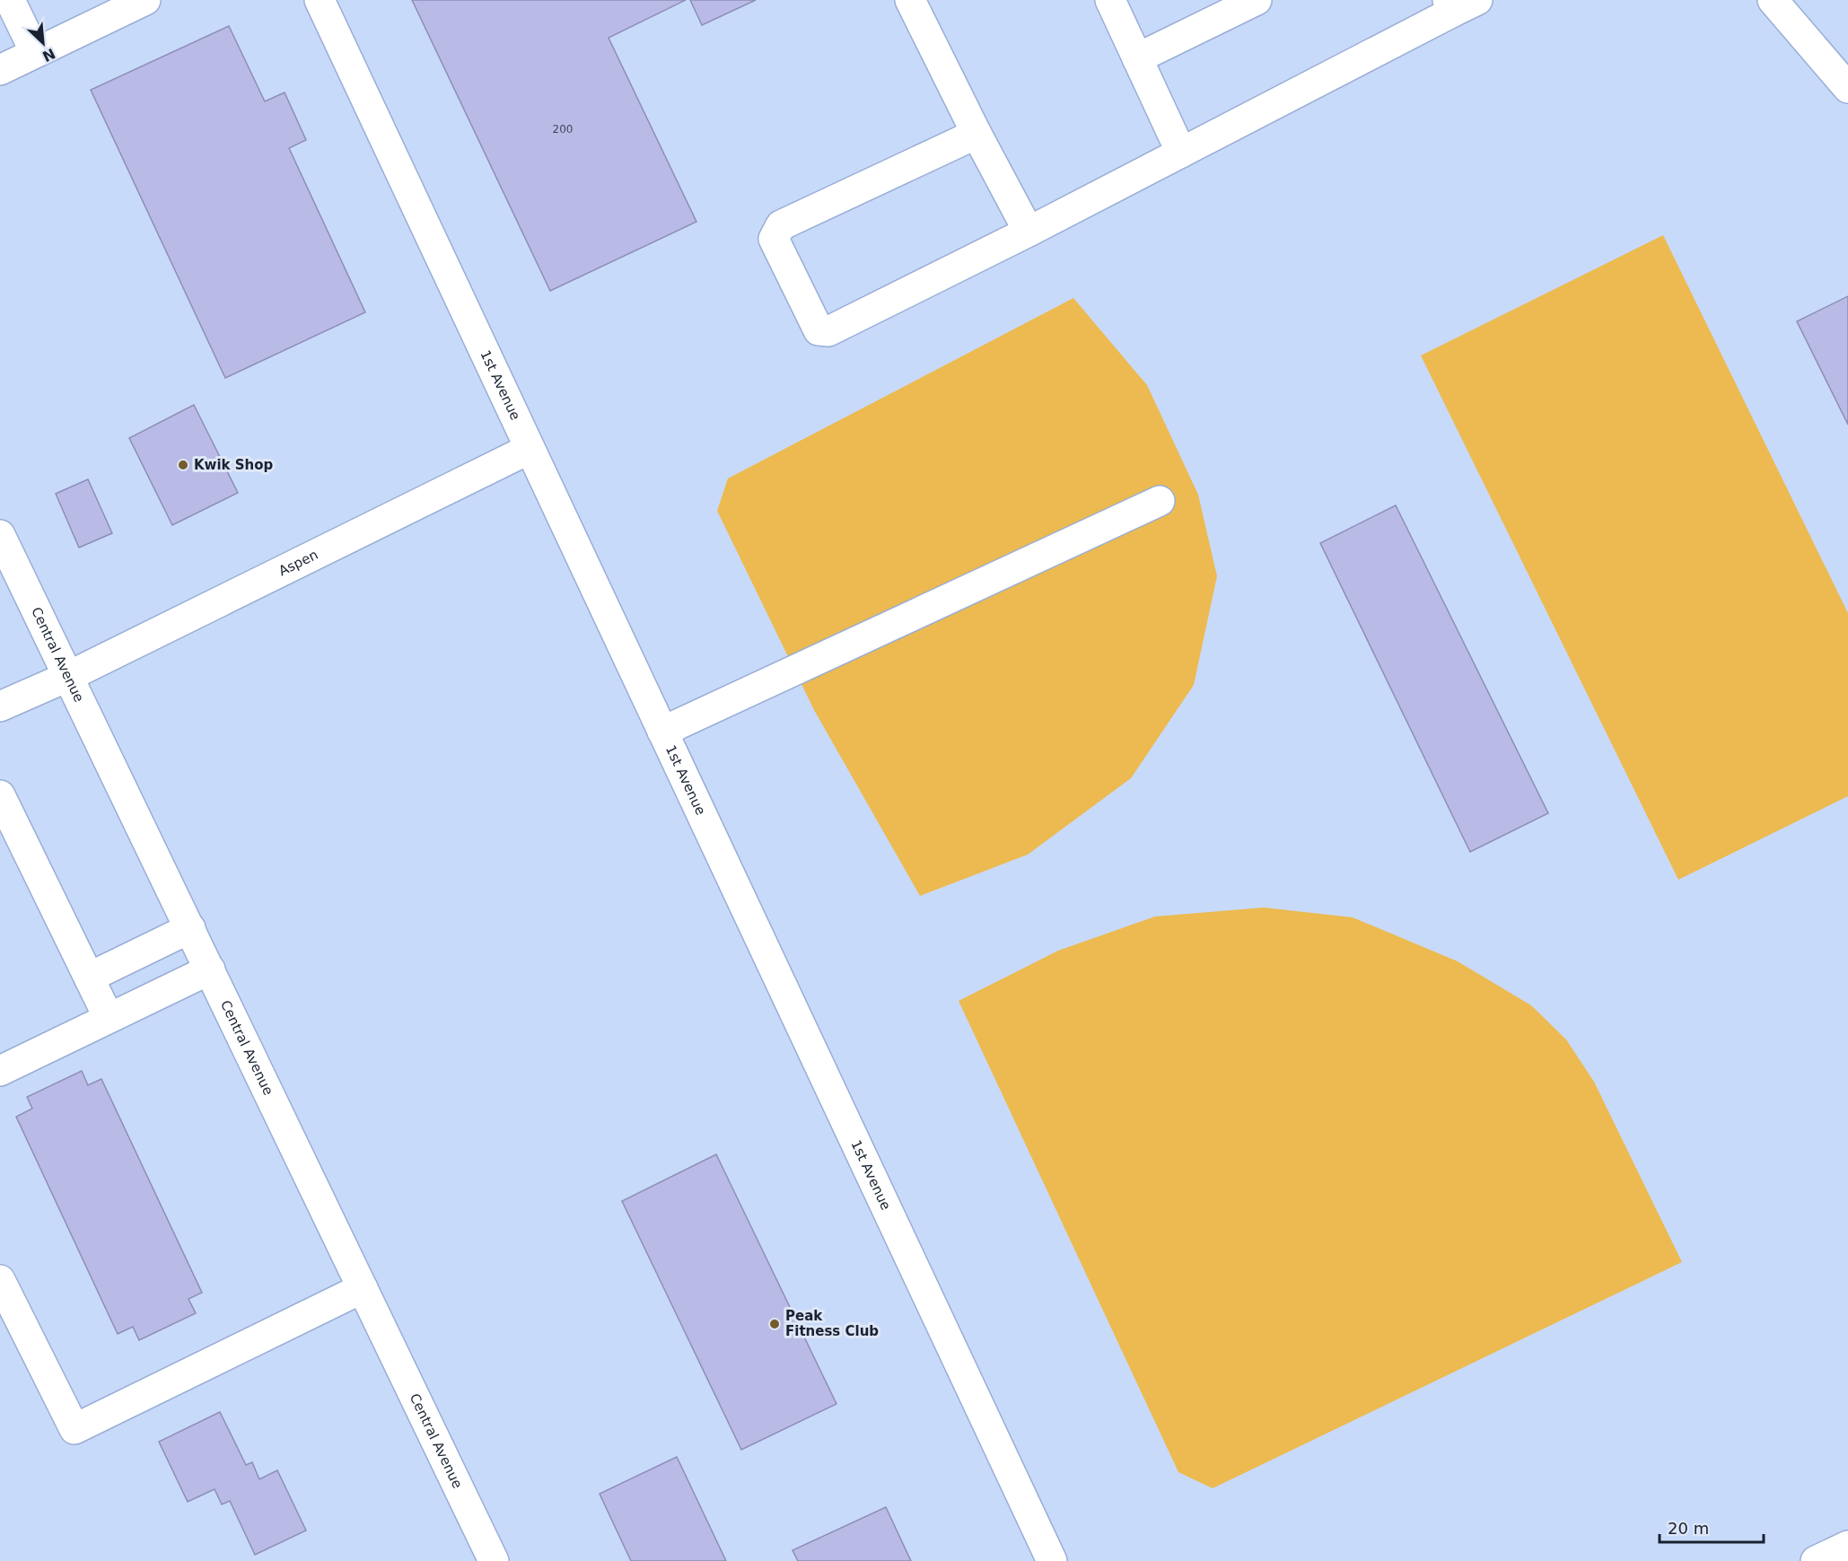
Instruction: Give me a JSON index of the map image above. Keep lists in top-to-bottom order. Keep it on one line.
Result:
{"streets":{"street":["1st Avenue","Aspen","Central Avenue"]},"crossings":[["1st Avenue","Aspen"],["Aspen","Central Avenue"]],"places":["Kwik Shop","Peak Fitness Club"],"house_numbers":["200"],"scale_bar":"20 m","north":"bottom right"}
